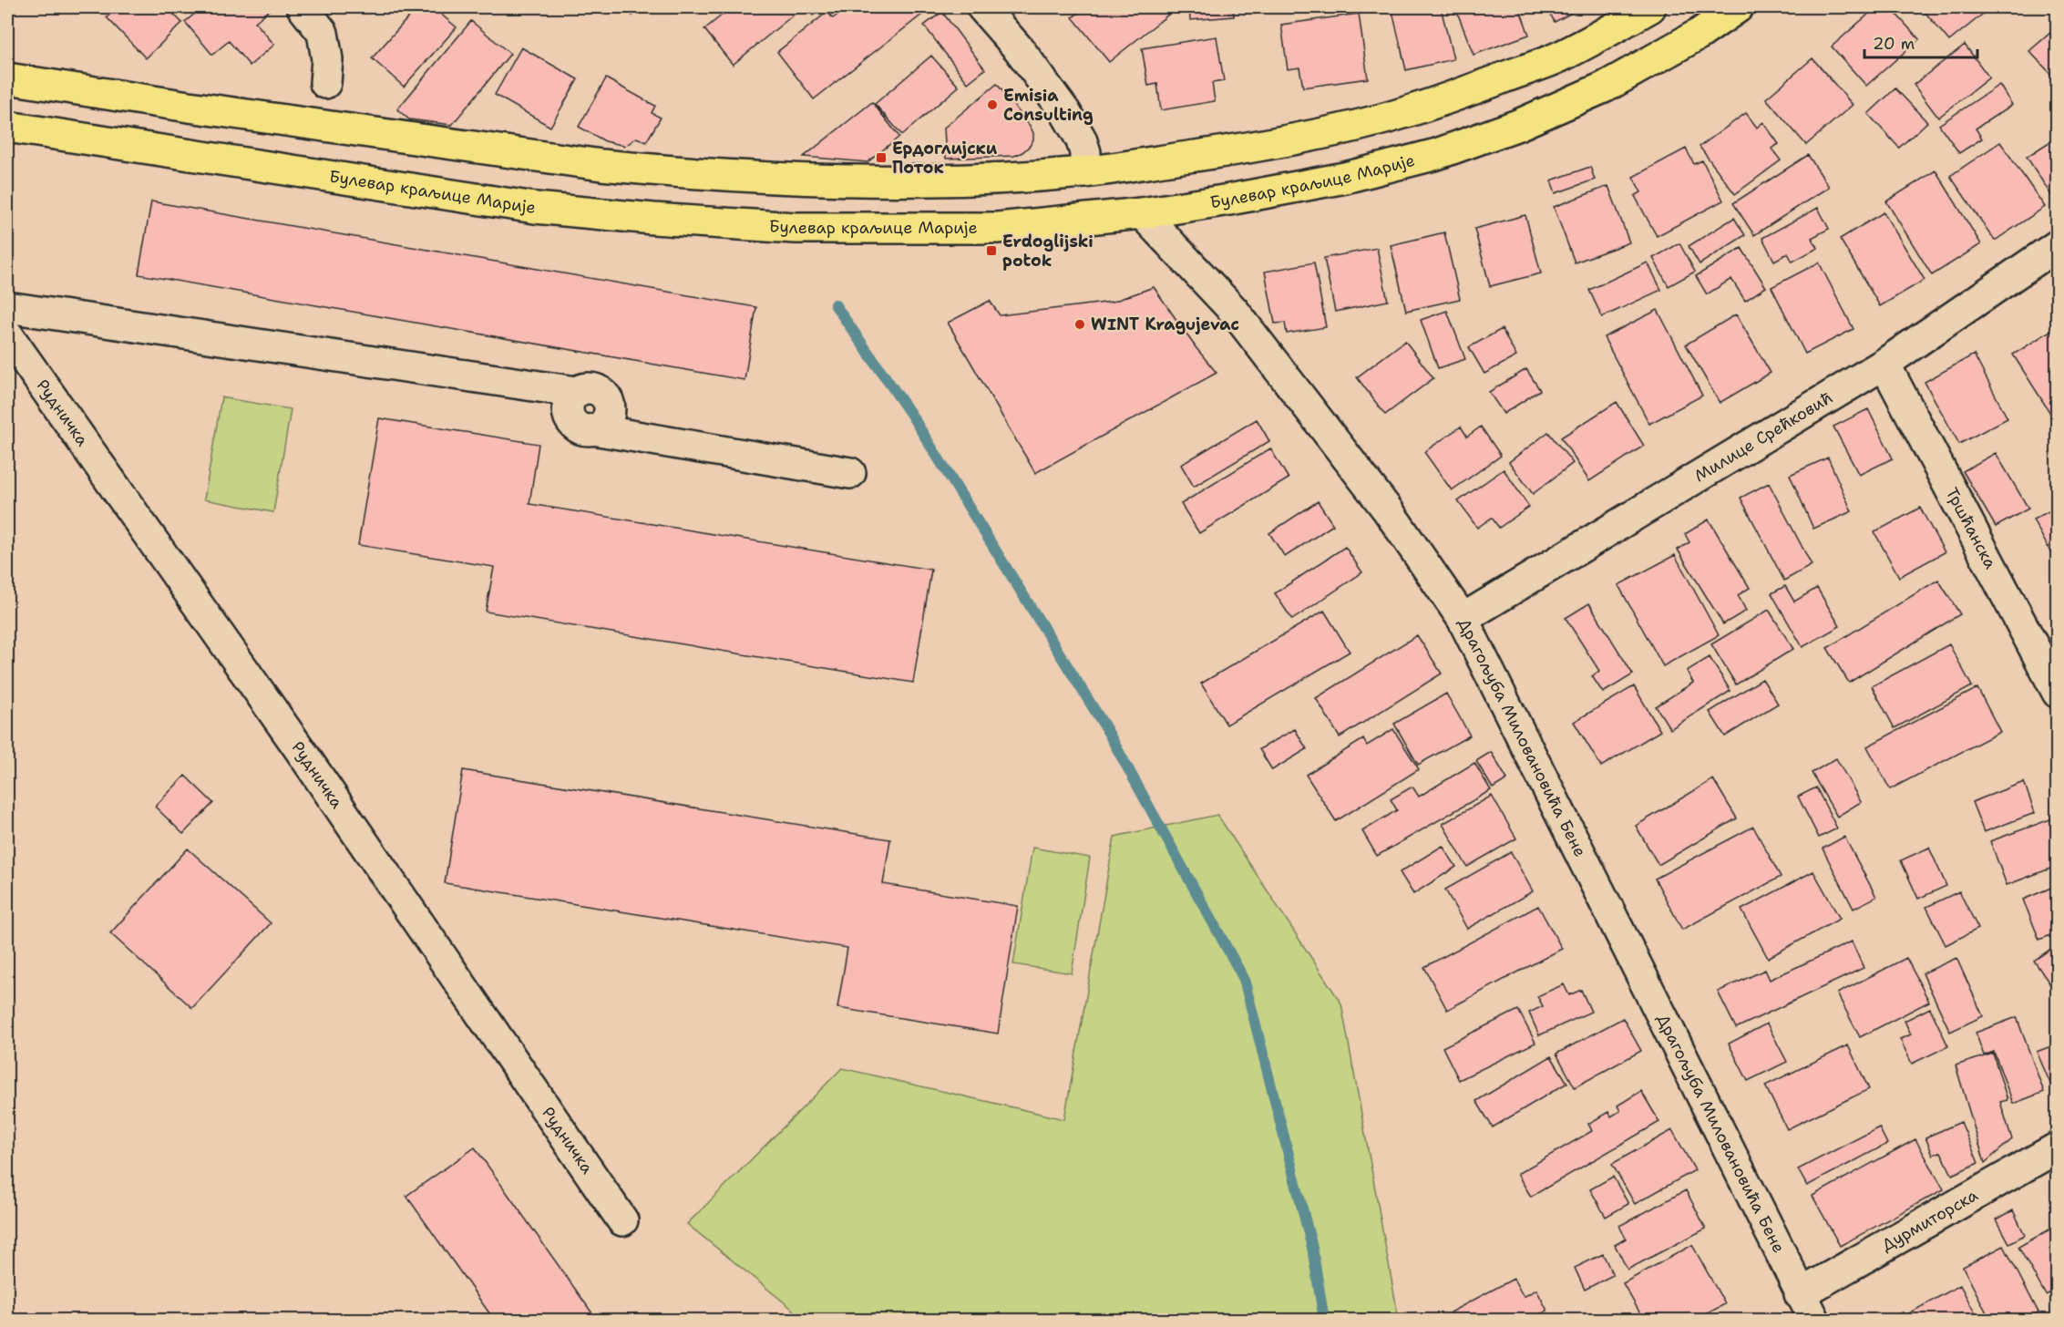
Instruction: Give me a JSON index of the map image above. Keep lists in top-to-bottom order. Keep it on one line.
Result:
{"streets":{"main road":["Булевар краљице Марије"],"street":["Рудничка","Милице Срећковић","Тршћанска","Драгољуба Миловановића Бене","Дурмиторска"]},"crossings":[["Булевар краљице Марије","Драгољуба Миловановића Бене"],["Милице Срећковић","Тршћанска"],["Милице Срећковић","Драгољуба Миловановића Бене"],["Драгољуба Миловановића Бене","Дурмиторска"]],"places":{"other":["Emisia Consulting","WINT Kragujevac"],"transit":["Ердоглијски Поток","Erdoglijski potok"]},"scale_bar":"20 m"}
